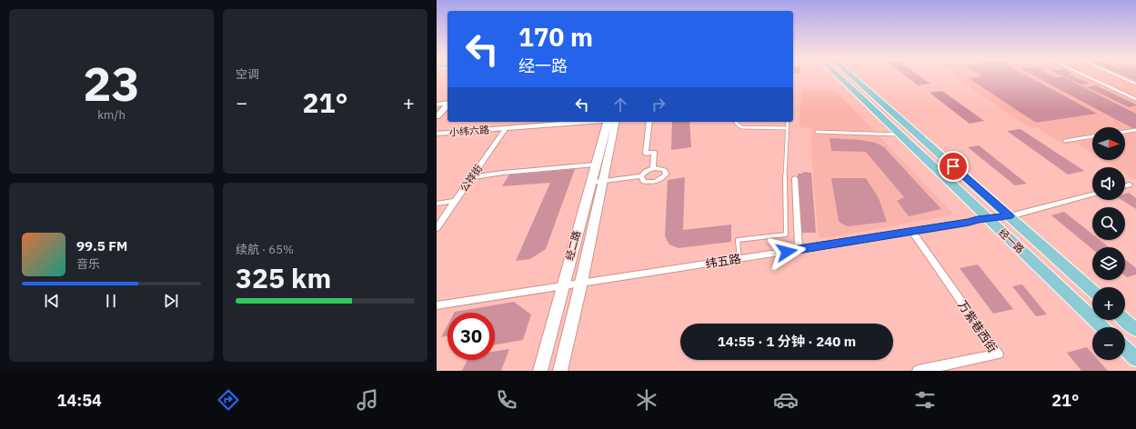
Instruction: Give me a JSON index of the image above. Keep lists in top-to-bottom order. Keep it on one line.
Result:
{"streets":{"main road":["经一路"],"street":["小纬六路","公祥街","经二路","纬五路","万紫巷西街"]},"crossings":[["小纬六路","公祥街"],["经一路","纬五路"],["经二路","纬五路"],["纬五路","万紫巷西街"]],"north":"right","page":{"tile":[["23","km/h"],"空调",["续航 · 65%","325 km"]],"turn":["170 m","经一路"],"heat":["−","21°","+"],"map_buttons":["+","−"],"song":["99.5 FM","音乐"],"limit":"30","trip":"14:55 · 1 分钟 · 240 m","tabs":["14:54","21°"]}}
